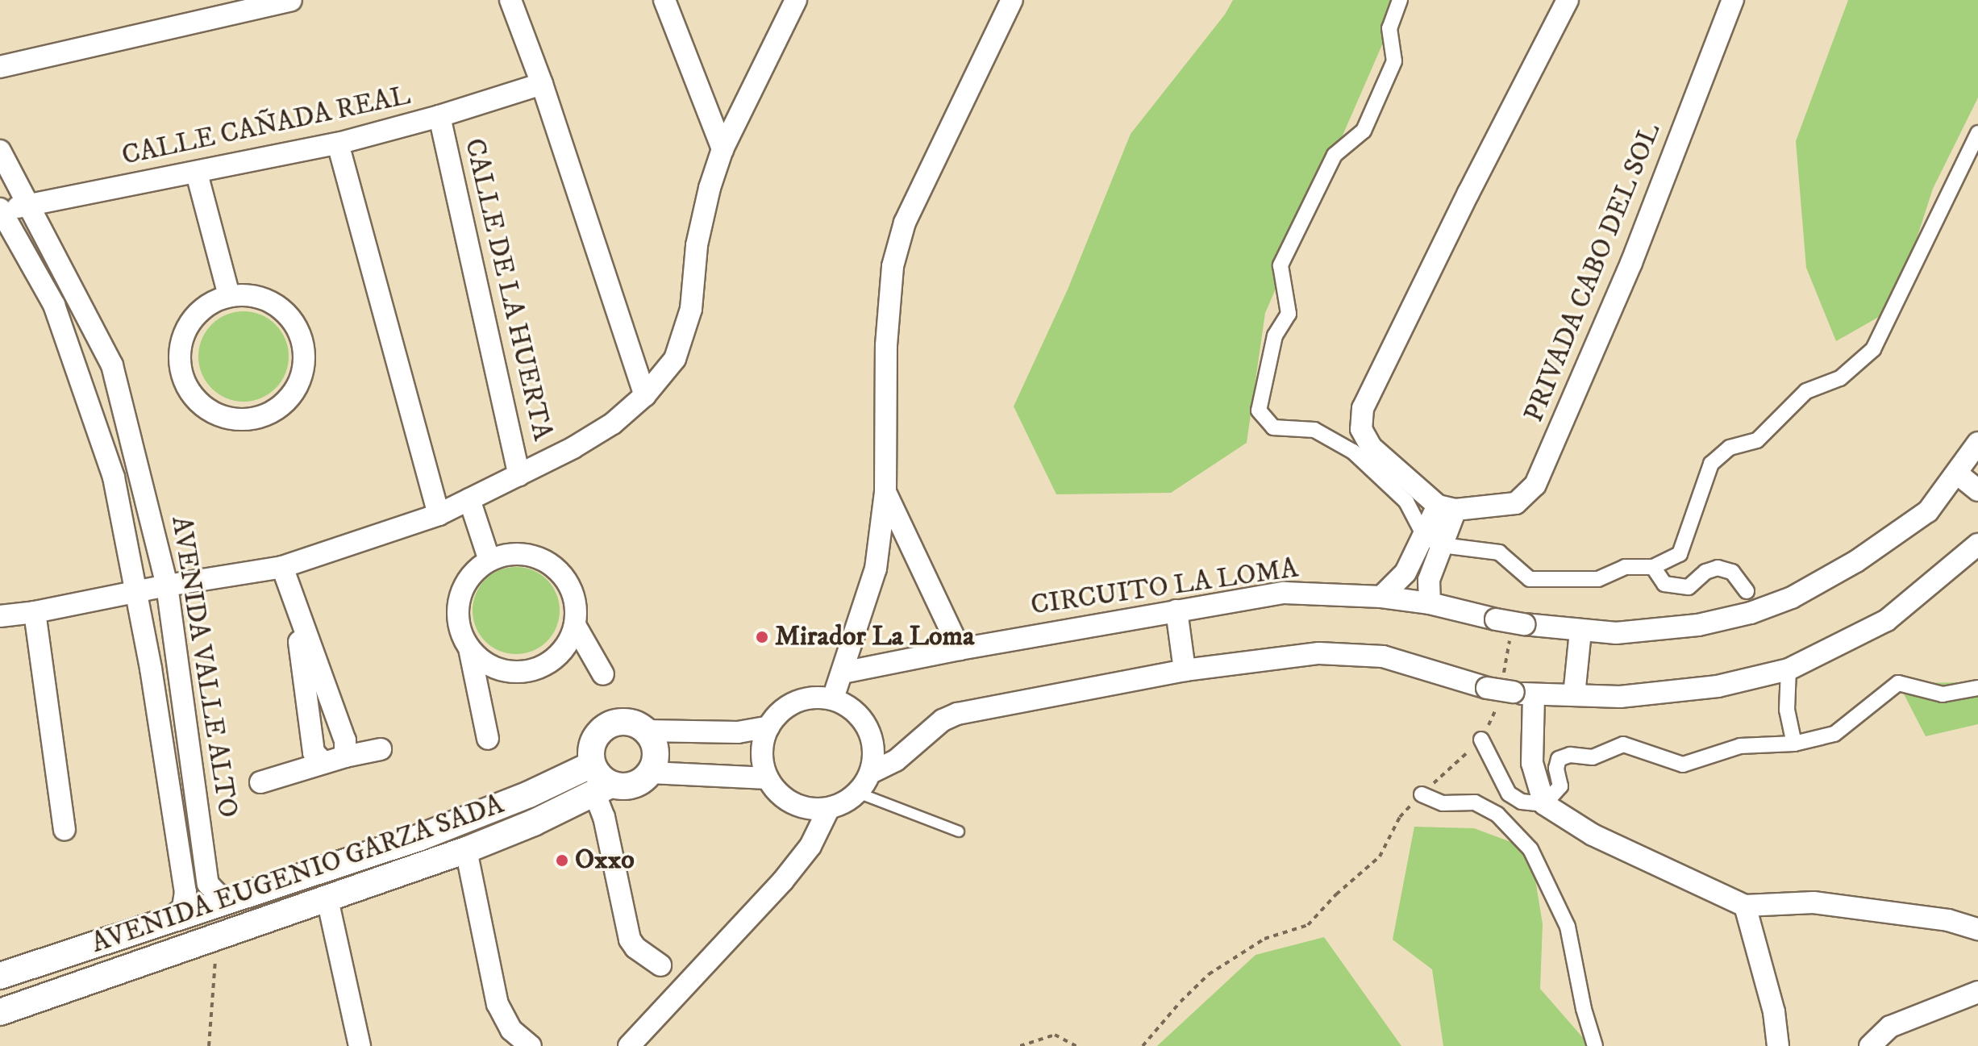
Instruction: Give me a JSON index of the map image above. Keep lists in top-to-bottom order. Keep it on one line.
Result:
{"streets":{"street":["CALLE CAÑADA REAL","PRIVADA CABO DEL SOL","CALLE DE LA HUERTA","CIRCUITO LA LOMA","AVENIDA VALLE ALTO","AVENIDA EUGENIO GARZA SADA"]},"crossings":[["CALLE CAÑADA REAL","CALLE DE LA HUERTA"],["CALLE CAÑADA REAL","AVENIDA VALLE ALTO"],["AVENIDA VALLE ALTO","AVENIDA EUGENIO GARZA SADA"]],"places":["Mirador La Loma","Oxxo"]}
